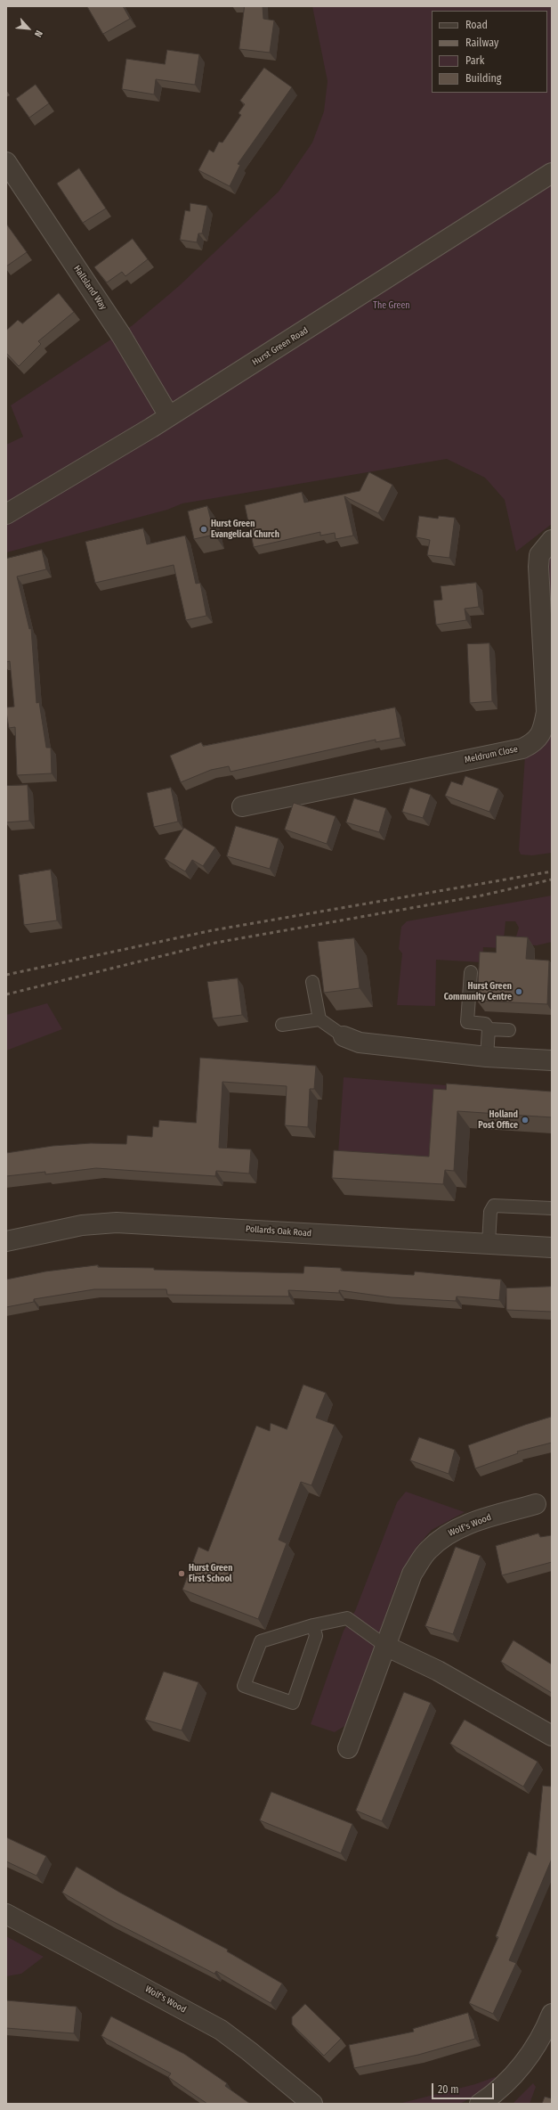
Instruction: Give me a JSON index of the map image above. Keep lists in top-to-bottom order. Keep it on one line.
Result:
{"streets":{"street":["Hallsland Way","Hurst Green Road","Meldrum Close","Pollards Oak Road","Wolf's Wood"]},"crossings":[["Hallsland Way","Hurst Green Road"]],"parks":["The Green"],"places":["Hurst Green Evangelical Church","Hurst Green Community Centre","Holland Post Office","Hurst Green First School"],"legend":["Road","Railway","Park","Building"],"scale_bar":"20 m","north":"bottom right"}
